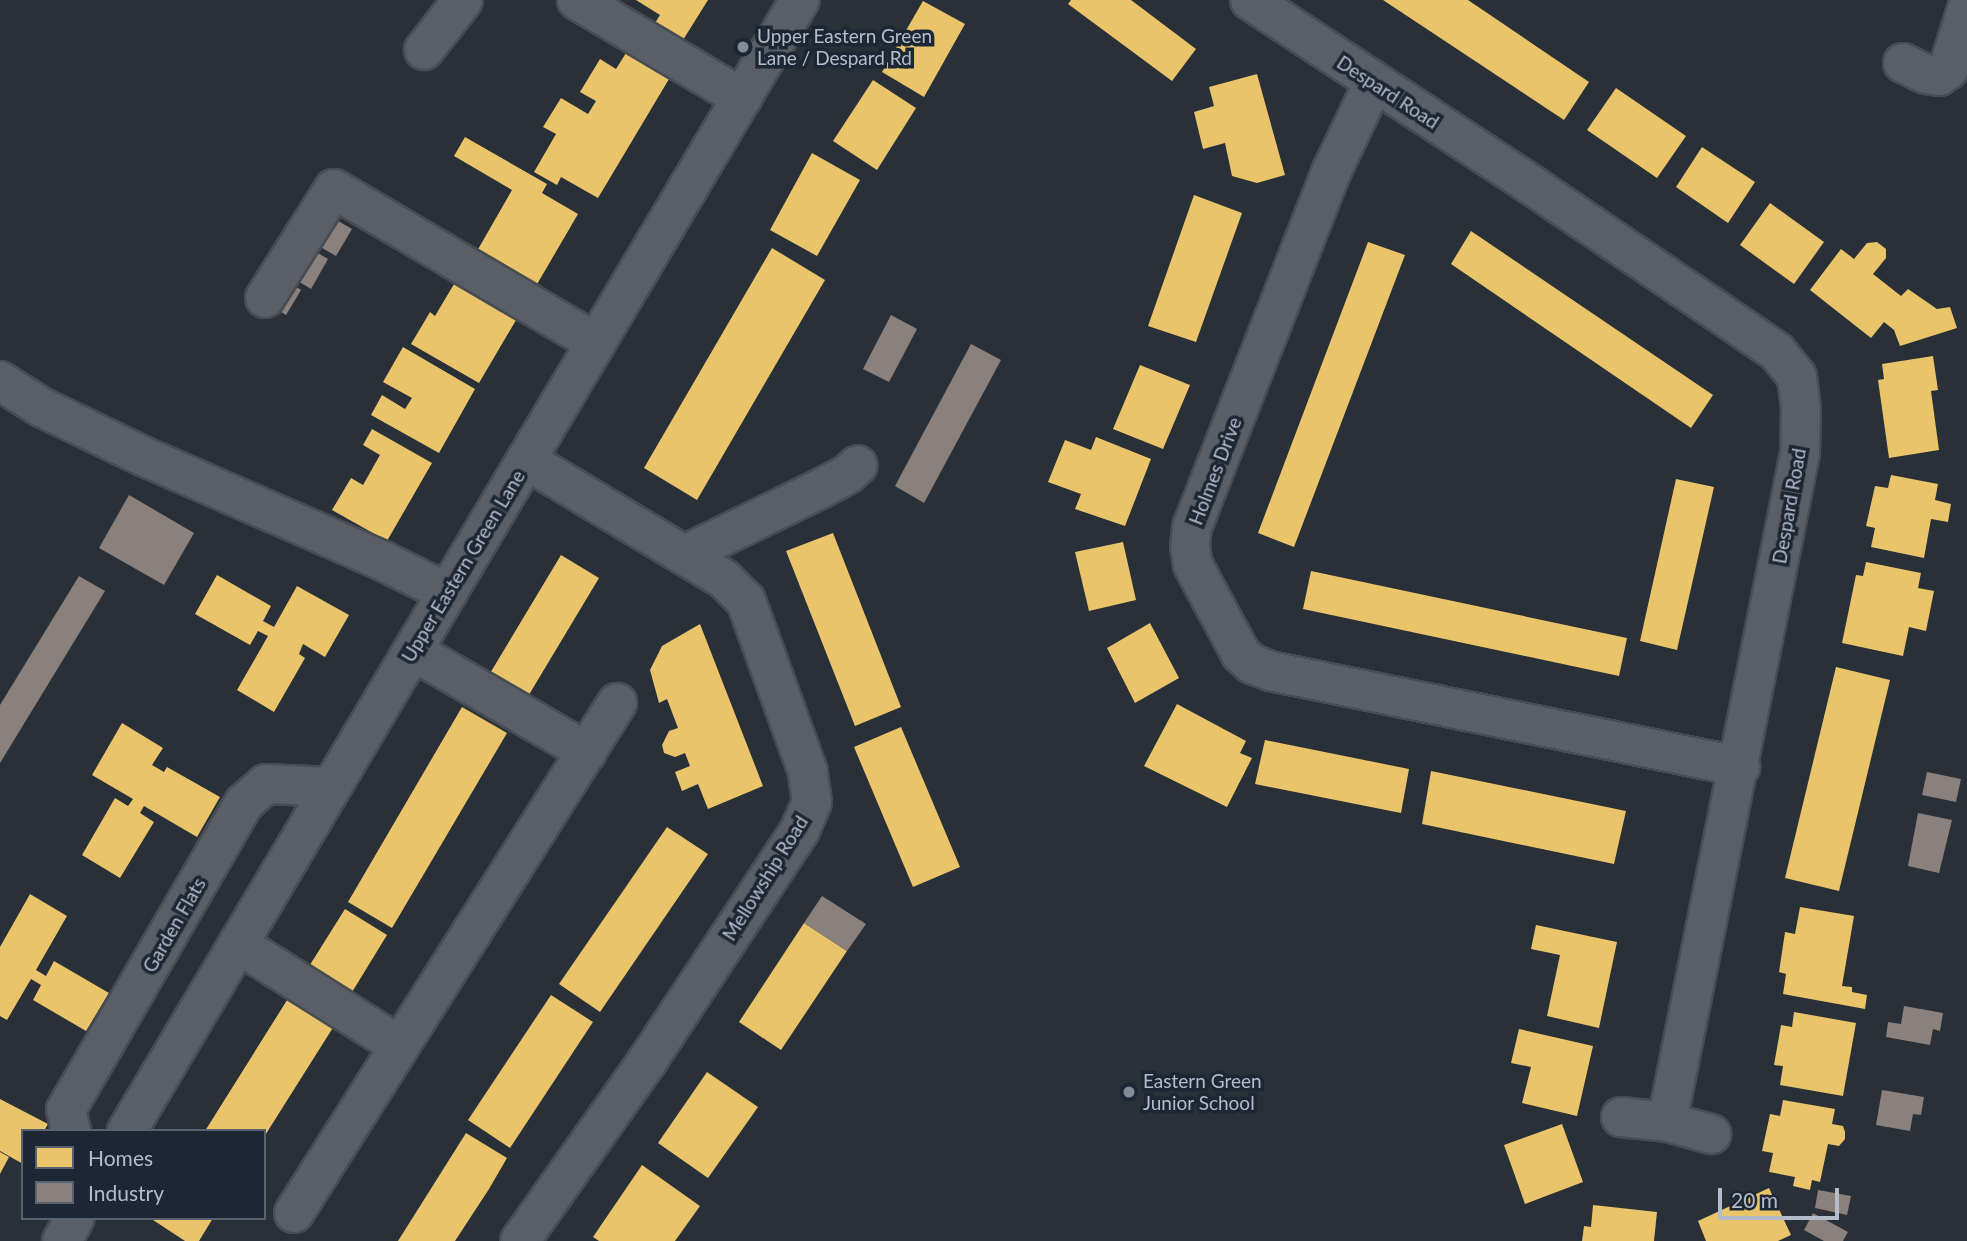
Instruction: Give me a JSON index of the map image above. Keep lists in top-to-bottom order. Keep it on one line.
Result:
{"streets":{"street":["Despard Road","Holmes Drive","Upper Eastern Green Lane","Mellowship Road","Garden Flats"]},"crossings":[["Despard Road","Holmes Drive"],["Upper Eastern Green Lane","Mellowship Road"],["Upper Eastern Green Lane","Garden Flats"]],"places":["Upper Eastern Green Lane / Despard Rd","Eastern Green Junior School"],"legend":["Homes","Industry"],"scale_bar":"20 m"}
